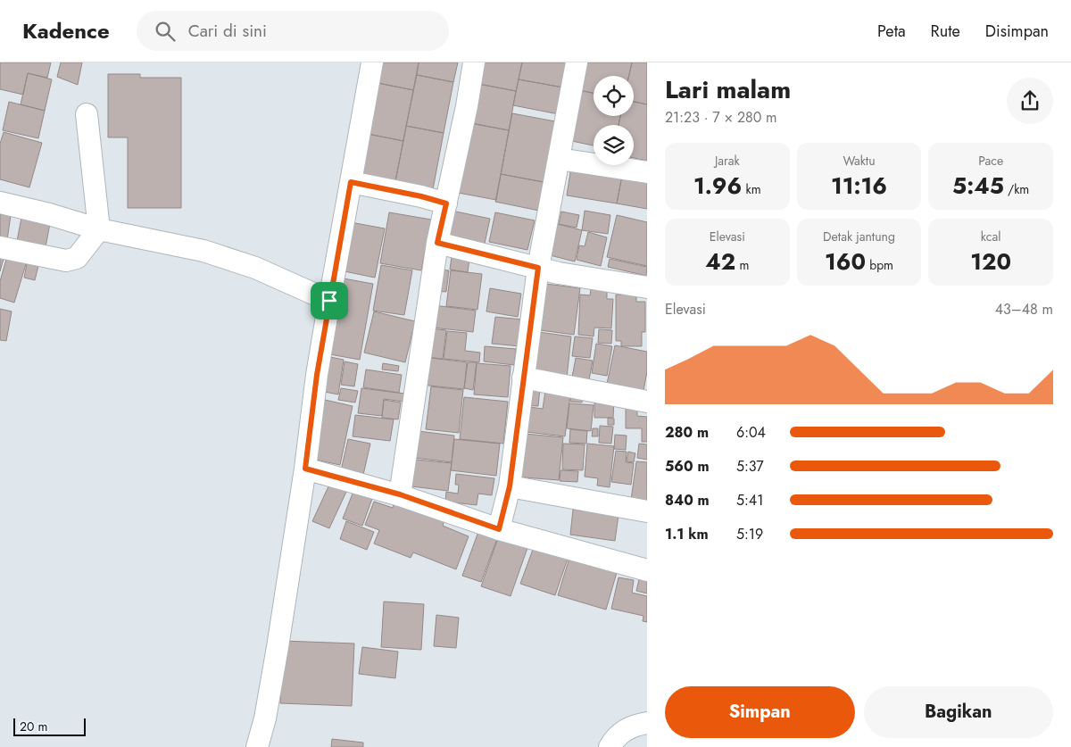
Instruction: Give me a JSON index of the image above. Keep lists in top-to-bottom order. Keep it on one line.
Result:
{"scale_bar":"20 m","page":{"header":"Kadence","search":"Cari di sini","nav":["Peta","Rute","Disimpan"],"heading":["Lari malam","21:23 · 7 × 280 m"],"stats":[["Jarak","1.96 km"],["Waktu","11:16"],["Pace","5:45 /km"],["Elevasi","42 m"],["Detak jantung","160 bpm"],["kcal","120"]],"chart":["Elevasi","43–48 m"],"list":[{"name":"280 m","note":"6:04"},{"name":"560 m","note":"5:37"},{"name":"840 m","note":"5:41"},{"name":"1.1 km","note":"5:19"}],"buttons":["Simpan","Bagikan"],"scale":"20 m"}}
